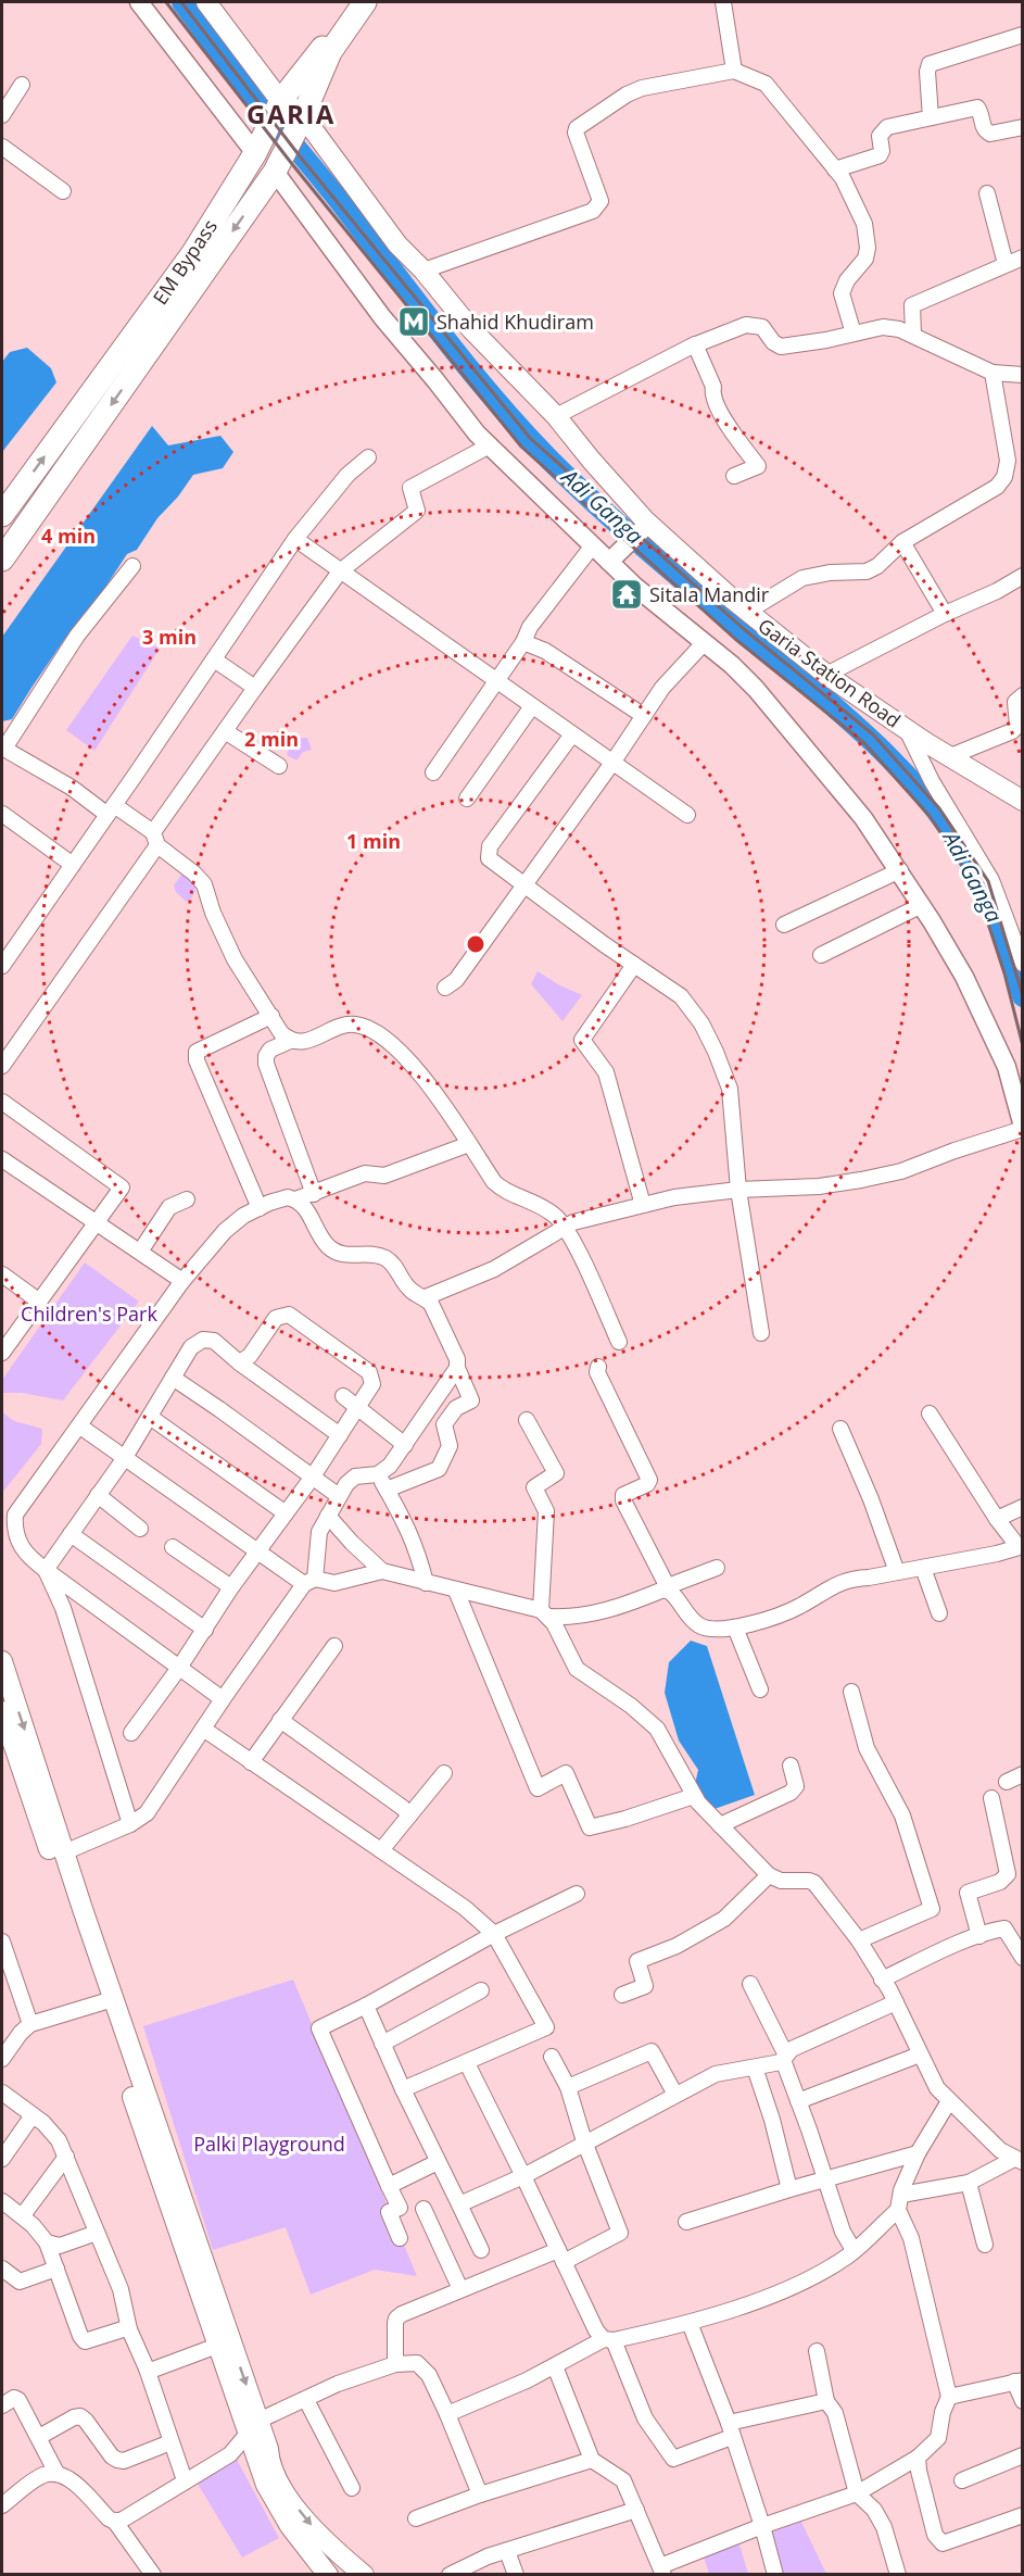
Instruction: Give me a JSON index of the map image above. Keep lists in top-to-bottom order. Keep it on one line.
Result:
{"streets":{"main road":["EM Bypass","Garia Station Road"]},"crossings":[["EM Bypass","Garia Station Road"]],"districts":["GARIA"],"water":["Adi Ganga"],"parks":["Children's Park","Palki Playground"],"places":{"metro station":["Shahid Khudiram"],"temple":["Sitala Mandir"]},"rings":["4 min","3 min","2 min","1 min"]}
